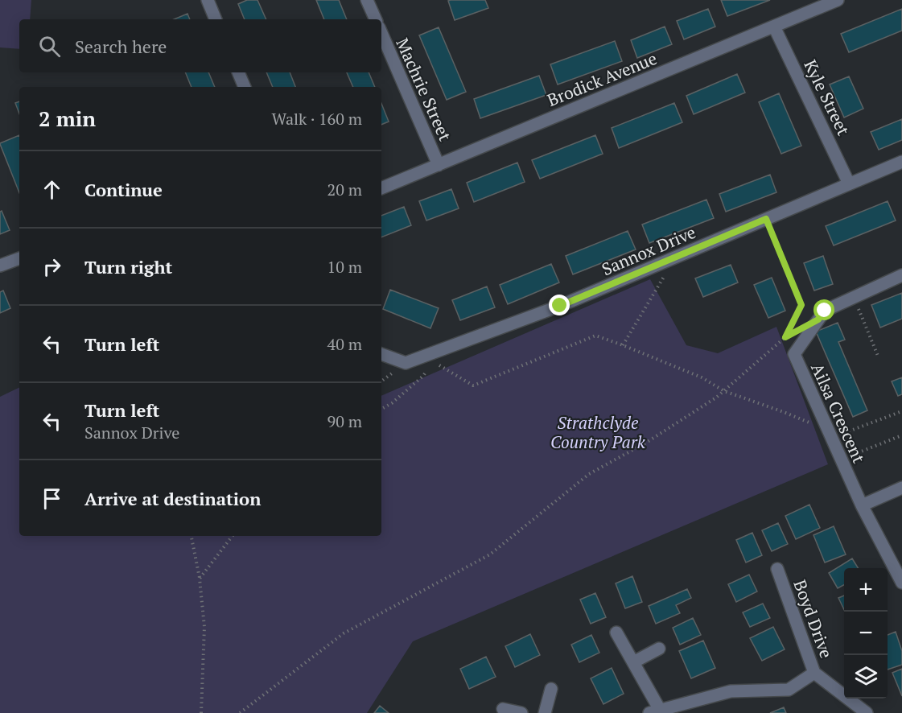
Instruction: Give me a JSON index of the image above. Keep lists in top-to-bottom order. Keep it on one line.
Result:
{"streets":{"street":["Brodick Avenue","Machrie Street","Kyle Street","Sannox Drive","Ailsa Crescent","Boyd Drive"]},"crossings":[["Brodick Avenue","Machrie Street"],["Brodick Avenue","Kyle Street"],["Kyle Street","Sannox Drive"]],"parks":["Strathclyde Country Park"],"page":{"search":"Search here","heading":["2 min","Walk · 160 m"],"list":[["Continue","20 m"],["Turn right","10 m"],["Turn left","40 m"],["Turn left","Sannox Drive","90 m"],"Arrive at destination"],"map_buttons":["+","−"]}}
